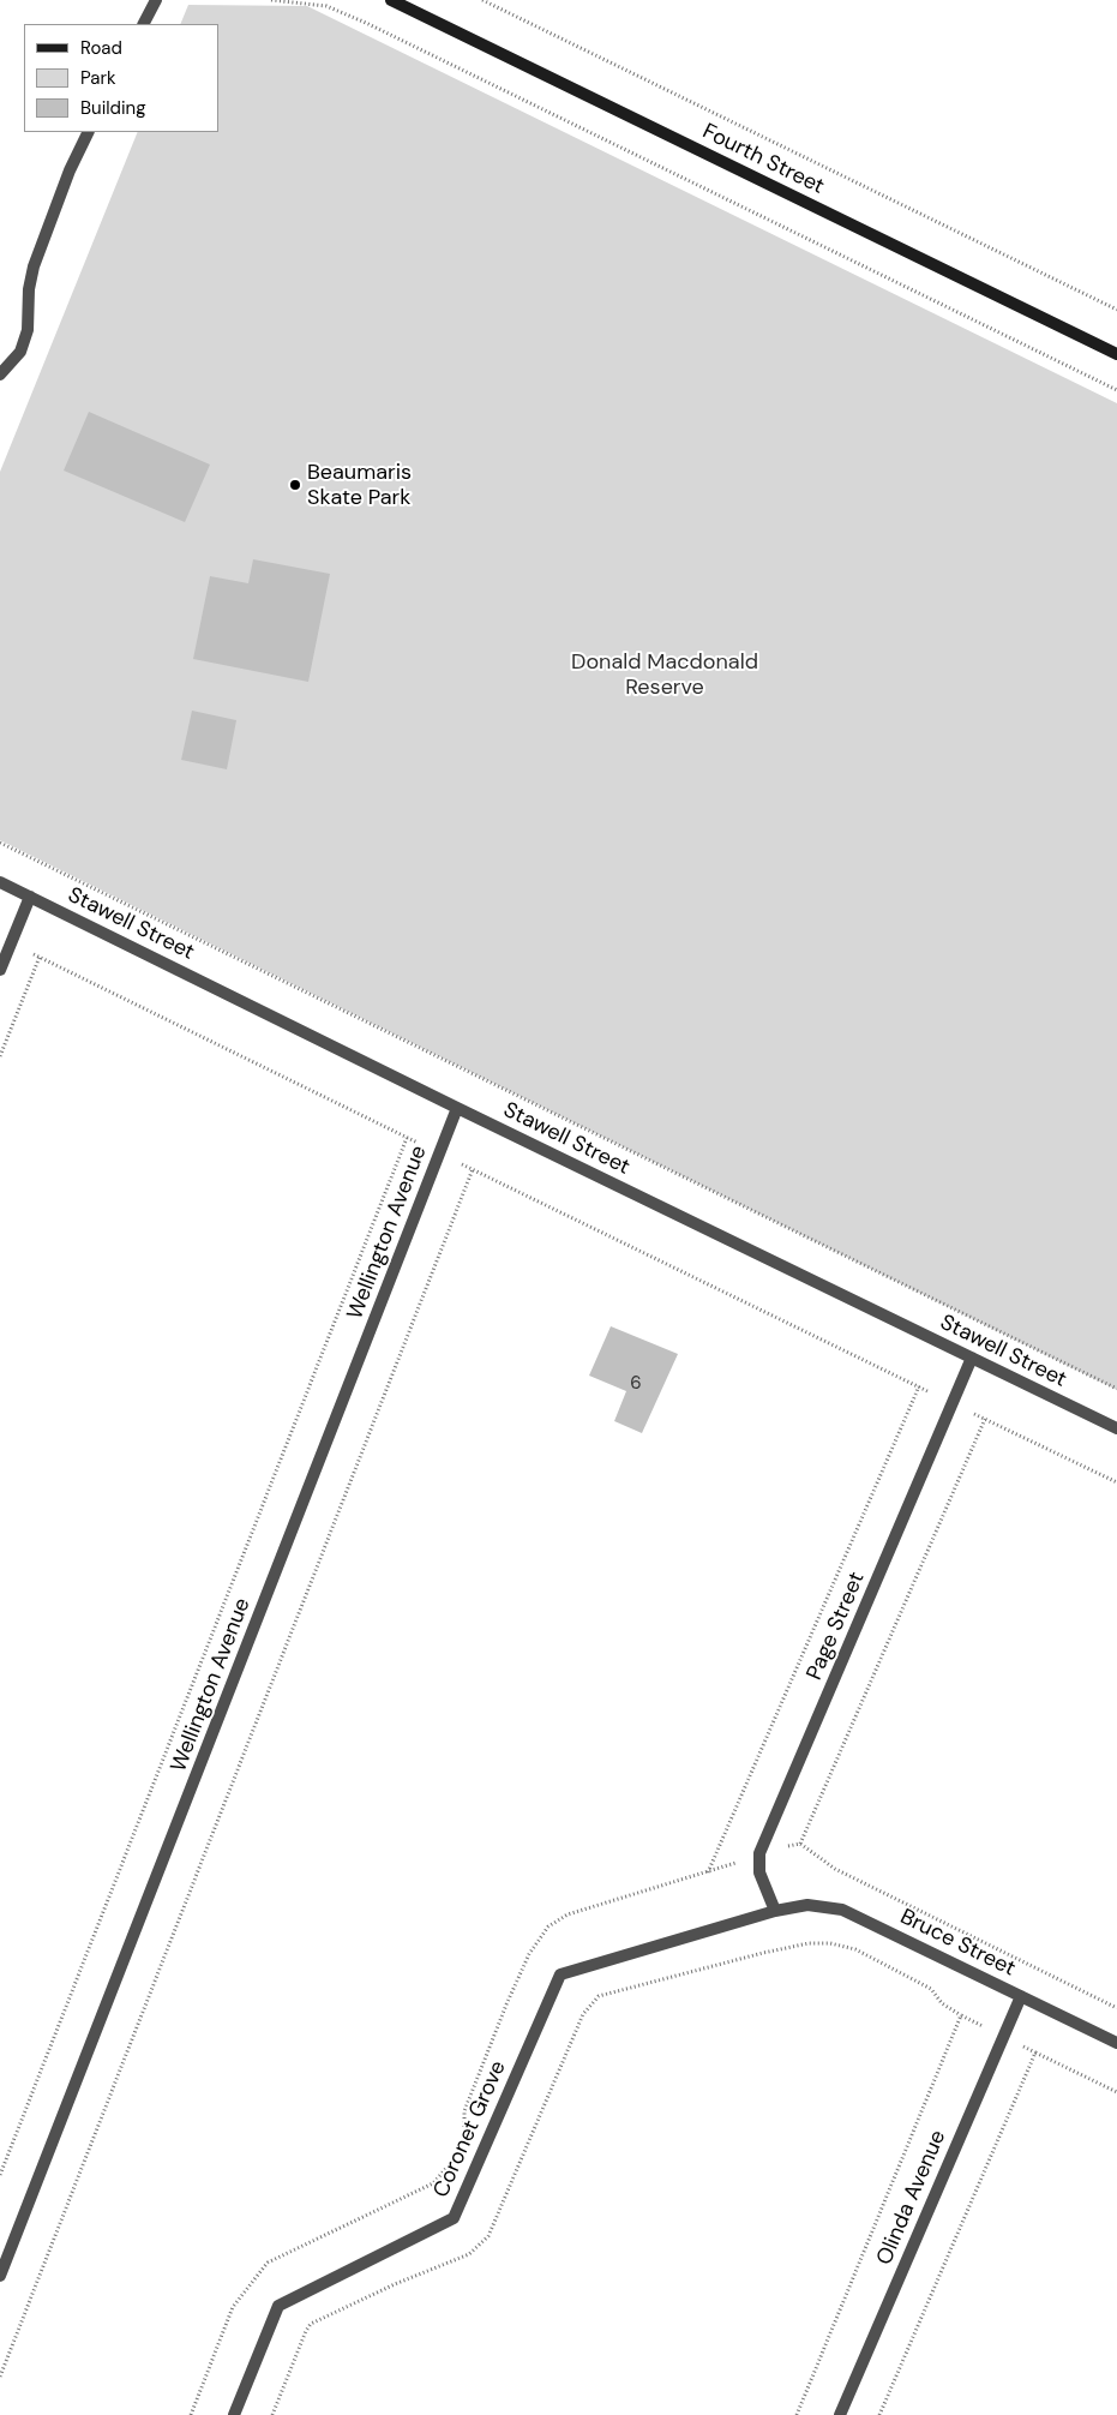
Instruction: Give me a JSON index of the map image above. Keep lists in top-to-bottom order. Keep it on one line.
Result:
{"streets":{"street":["Fourth Street","Stawell Street","Wellington Avenue","Page Street","Bruce Street","Coronet Grove","Olinda Avenue"]},"crossings":[["Stawell Street","Wellington Avenue"],["Stawell Street","Page Street"],["Bruce Street","Coronet Grove"],["Bruce Street","Olinda Avenue"]],"parks":["Donald Macdonald Reserve"],"places":["Beaumaris Skate Park"],"house_numbers":["6"],"legend":["Road","Park","Building"]}
